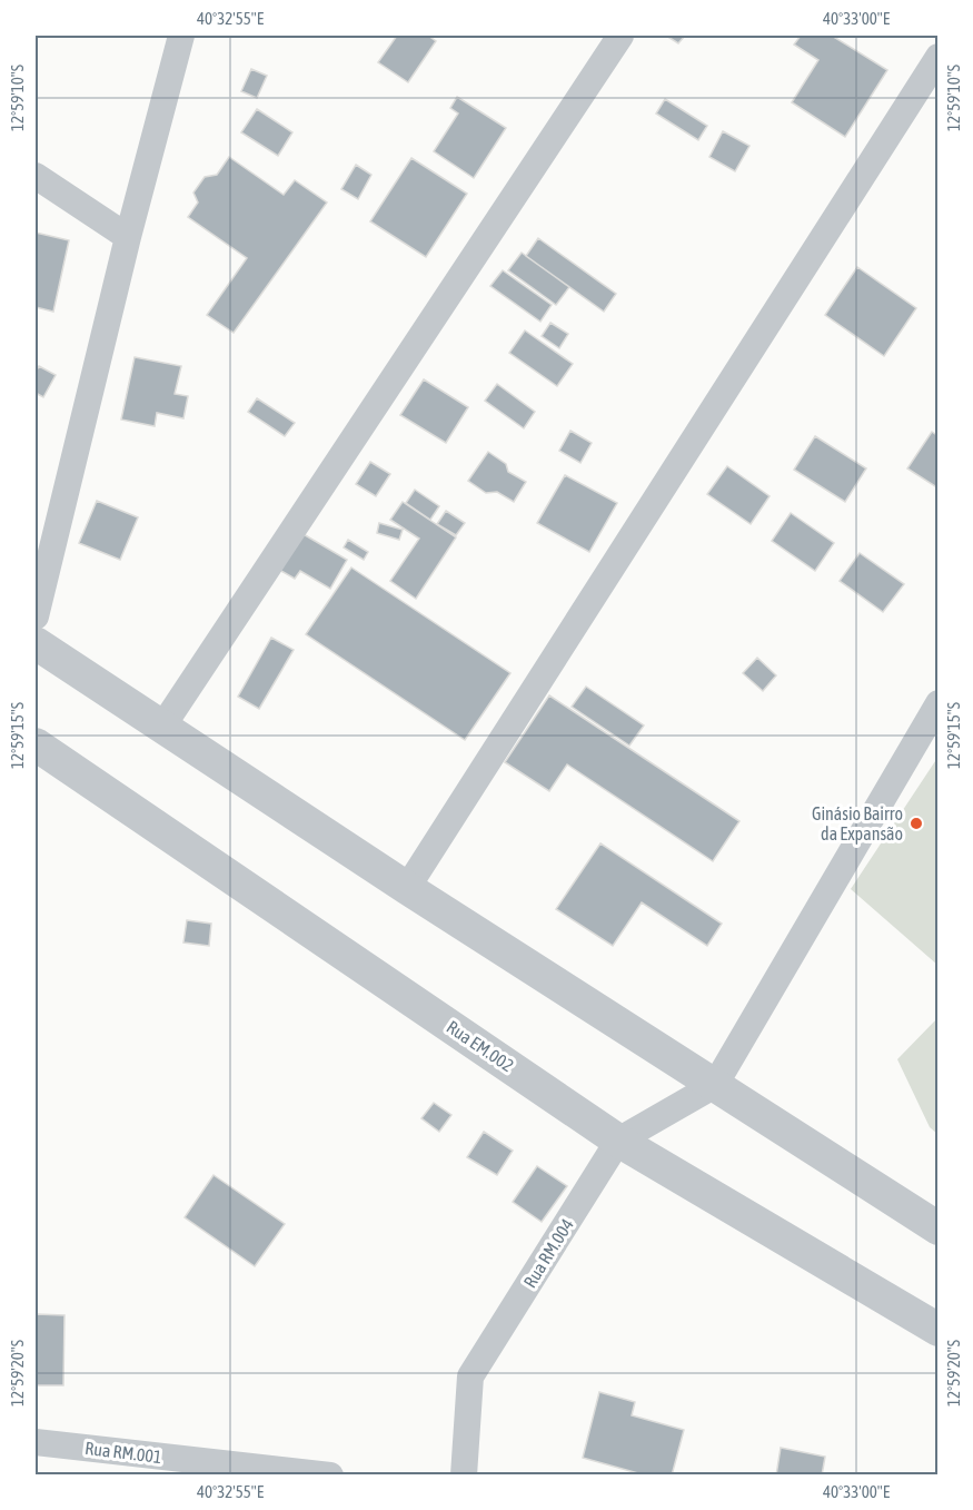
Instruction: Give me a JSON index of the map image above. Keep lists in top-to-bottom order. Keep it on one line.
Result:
{"streets":{"street":["Rua EM.002","Rua RM.004","Rua RM.001"]},"crossings":[["Rua EM.002","Rua RM.004"]],"places":["Ginásio Bairro da Expansão"],"coordinates":["40°32'55\"E","40°33'00\"E","12°59'10\"S","12°59'15\"S","12°59'20\"S"]}
